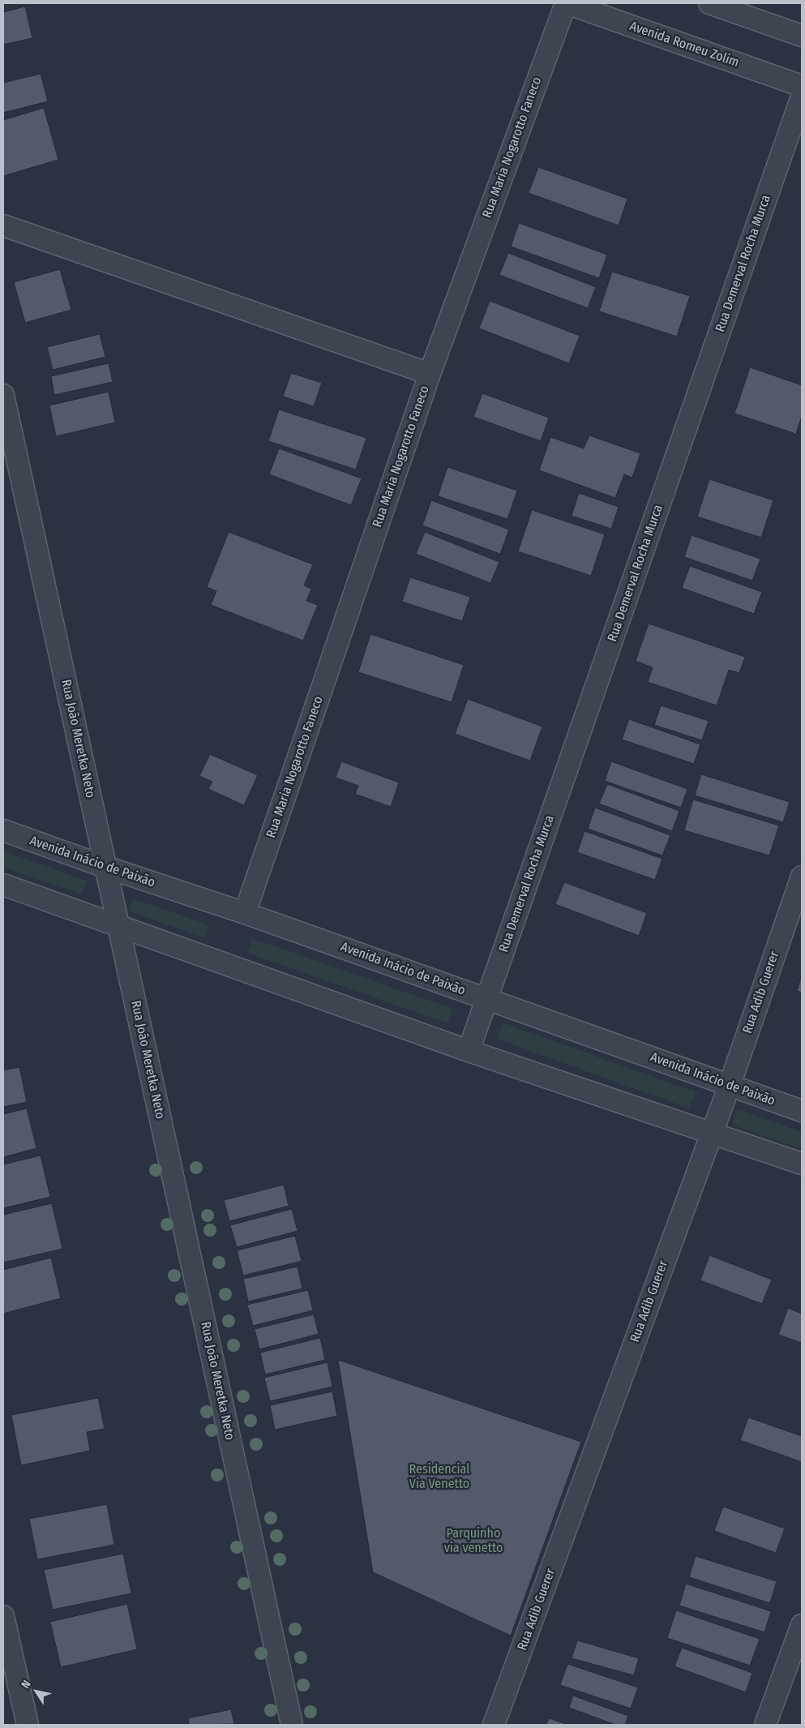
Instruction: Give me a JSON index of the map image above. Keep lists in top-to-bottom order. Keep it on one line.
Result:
{"streets":{"street":["Avenida Romeu Zolim","Rua Maria Nogarotto Faneco","Rua Demerval Rocha Murca","Rua João Meretka Neto","Avenida Inácio de Paixão","Rua Adib Guerer"]},"crossings":[["Avenida Romeu Zolim","Rua Maria Nogarotto Faneco"],["Rua Maria Nogarotto Faneco","Avenida Inácio de Paixão"],["Rua Demerval Rocha Murca","Avenida Inácio de Paixão"],["Rua João Meretka Neto","Avenida Inácio de Paixão"],["Avenida Inácio de Paixão","Rua Adib Guerer"]],"parks":["Residencial Via Venetto","Parquinho via venetto"],"north":"top left"}
